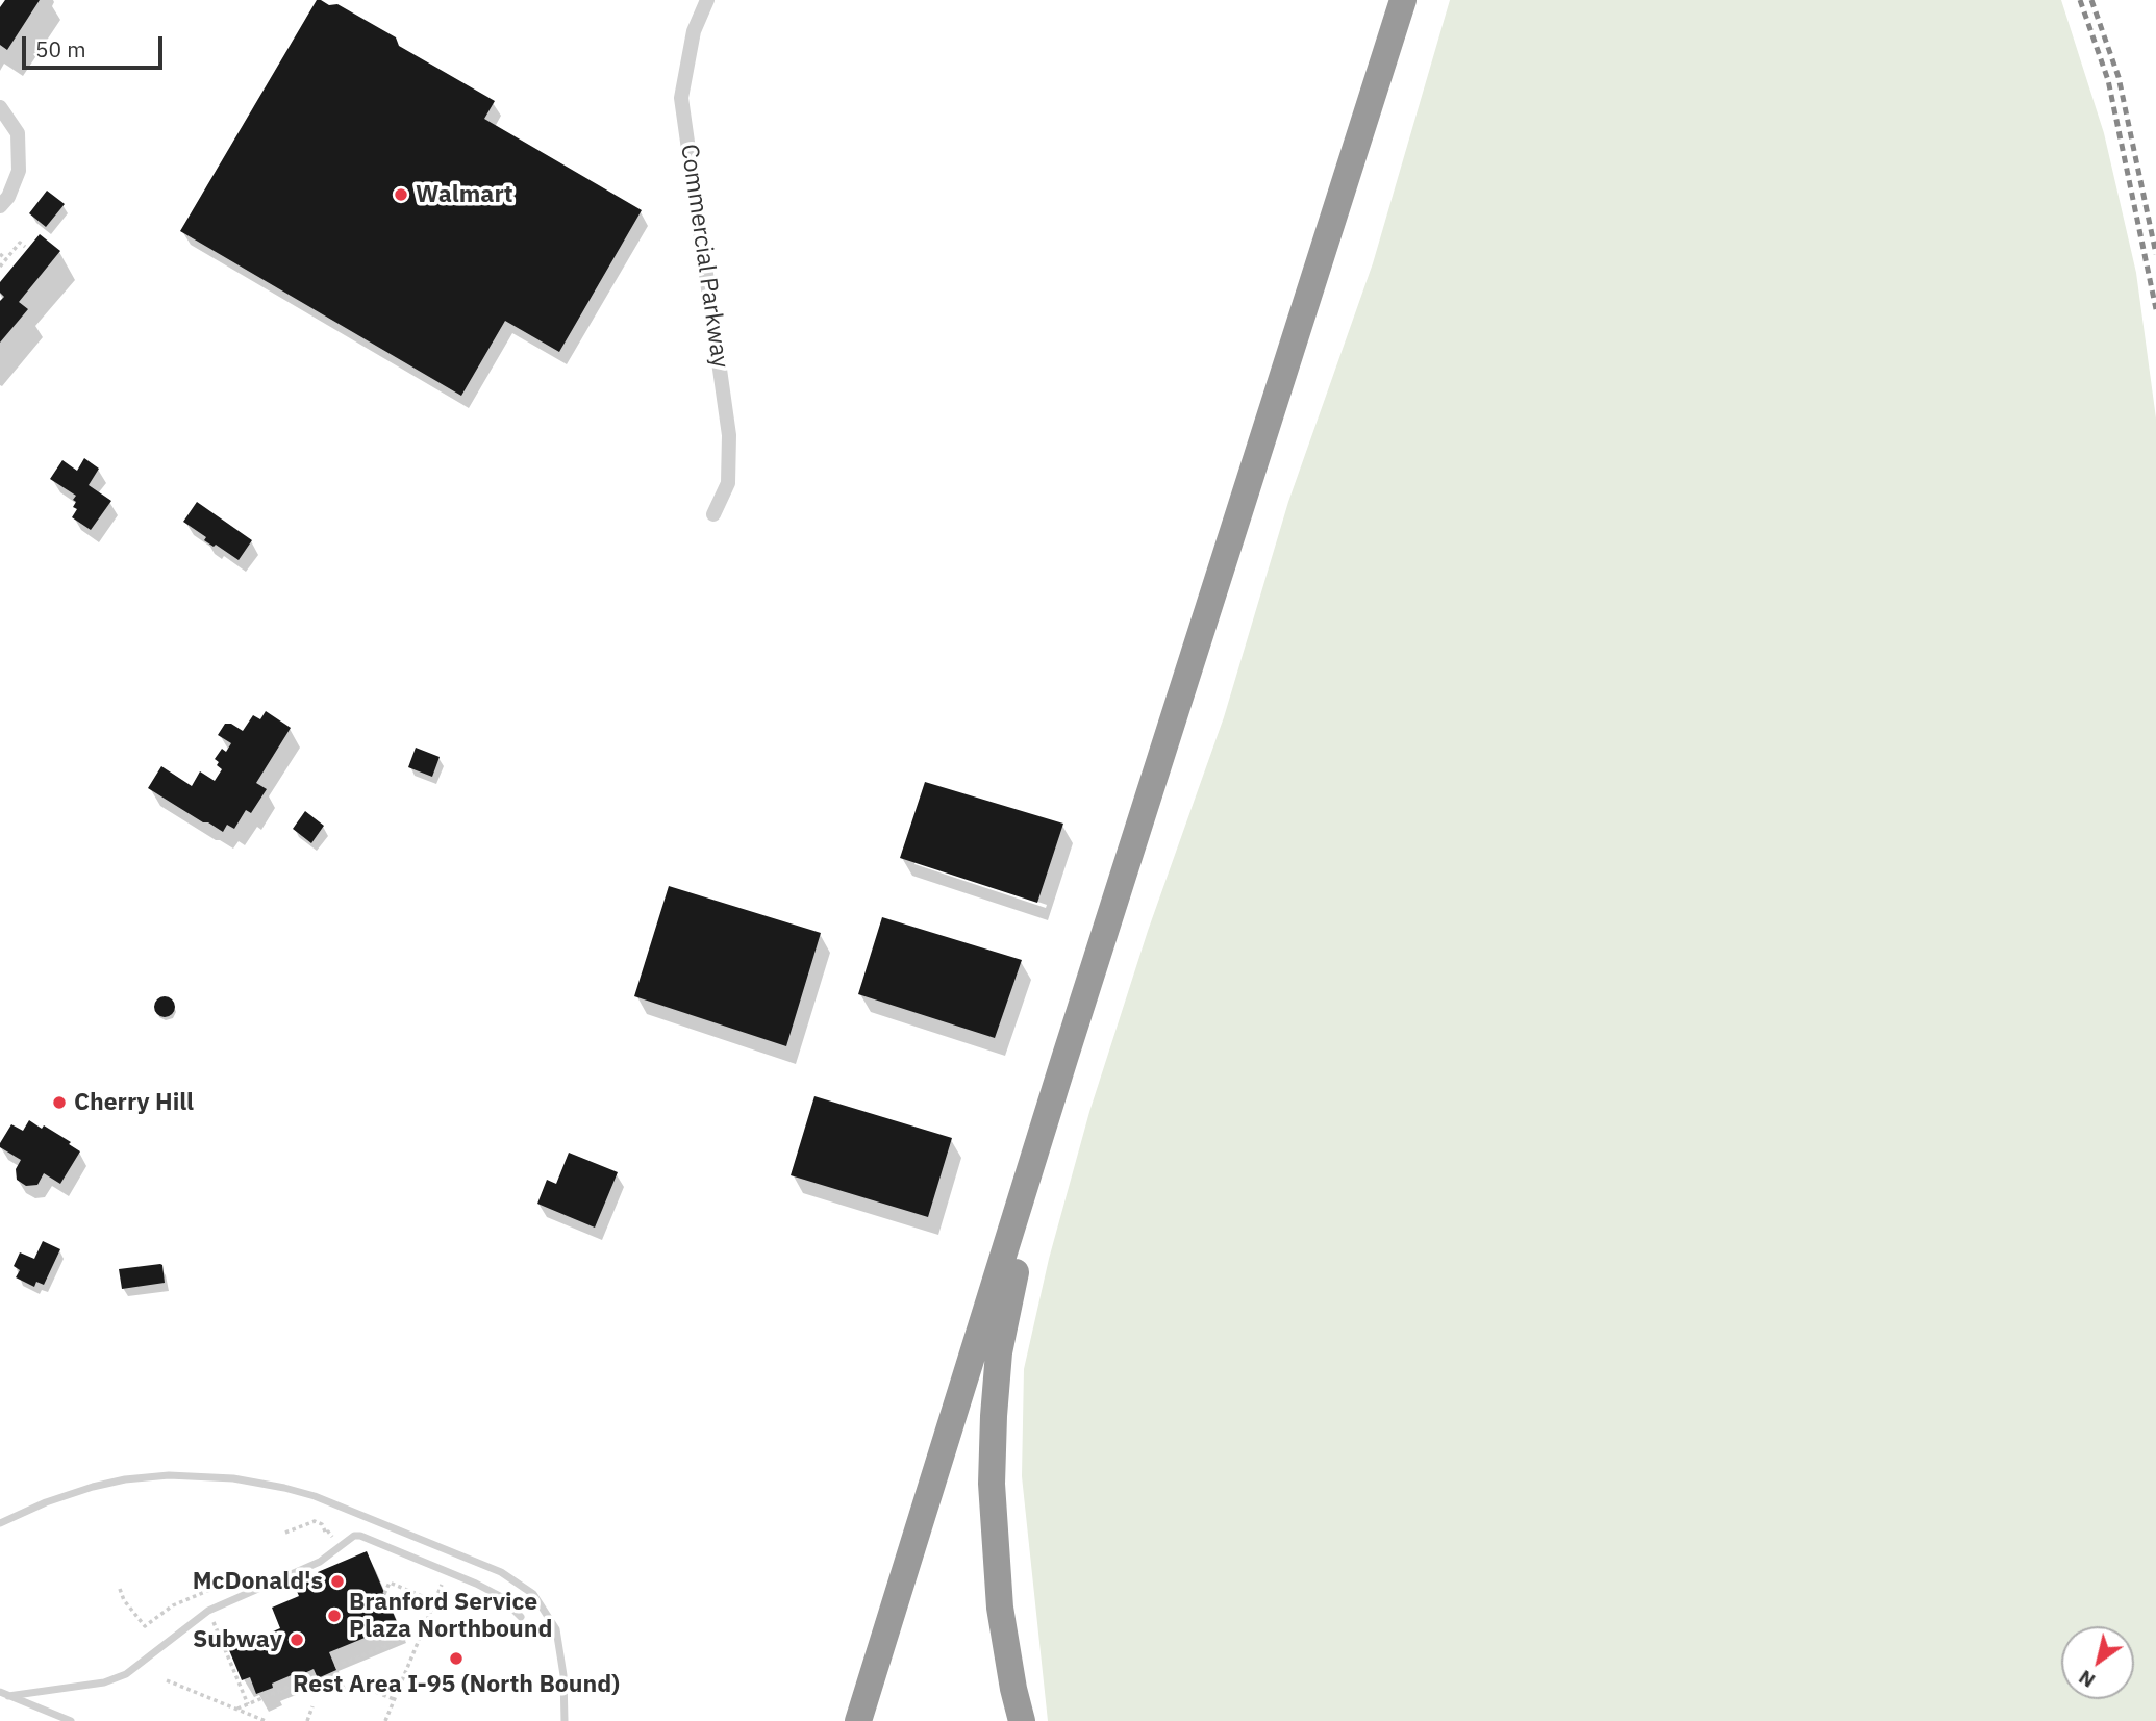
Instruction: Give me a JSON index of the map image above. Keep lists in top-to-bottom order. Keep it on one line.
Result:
{"streets":{"street":["Commercial Parkway"]},"places":["Walmart","Cherry Hill","McDonald's","Branford Service Plaza Northbound","Subway","Rest Area I-95 (North Bound)"],"scale_bar":"50 m","north":"bottom left"}
